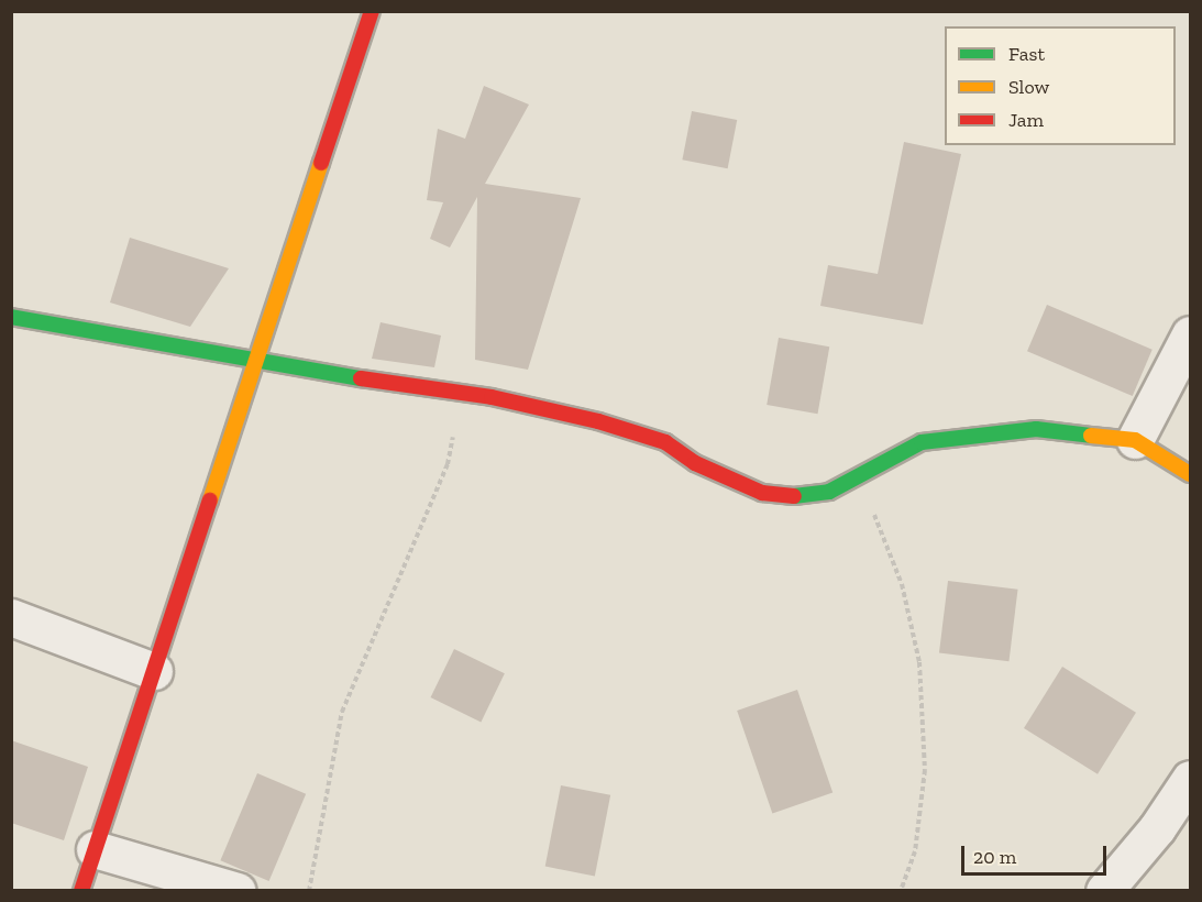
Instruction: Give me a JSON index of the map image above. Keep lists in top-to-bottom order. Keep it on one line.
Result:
{"legend":["Fast","Slow","Jam"],"scale_bar":"20 m"}
